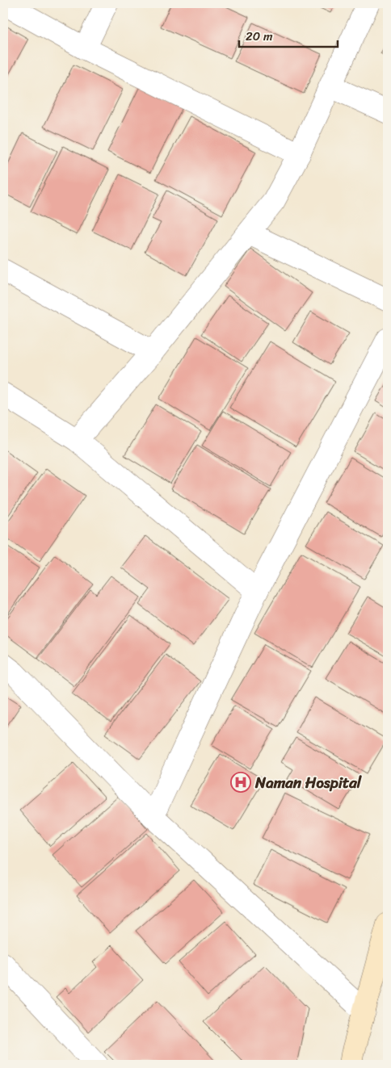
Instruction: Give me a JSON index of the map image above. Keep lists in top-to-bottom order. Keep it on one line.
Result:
{"places":{"hospital":["Naman Hospital"]},"scale_bar":"20 m"}
